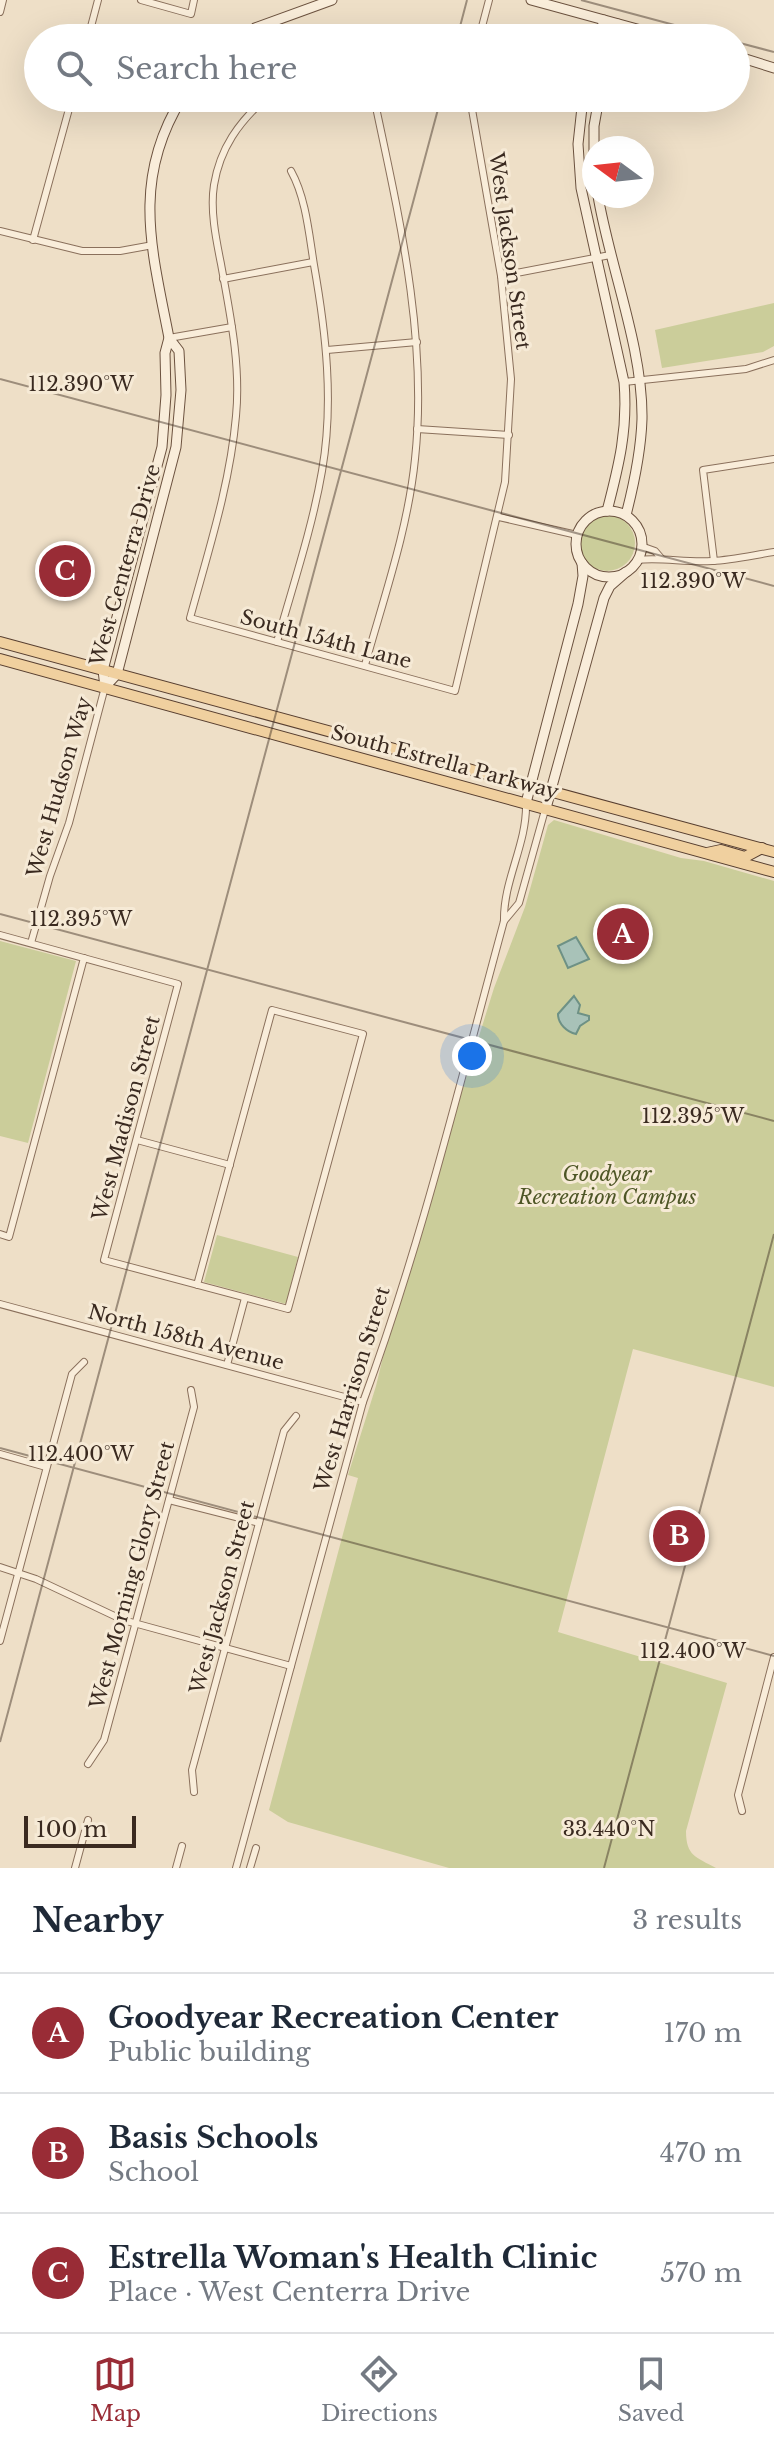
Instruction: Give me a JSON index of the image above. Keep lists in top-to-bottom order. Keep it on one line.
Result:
{"streets":{"main road":["South Estrella Parkway"],"street":["West Jackson Street","West Centerra Drive","South 154th Lane","West Hudson Way","West Madison Street","North 158th Avenue","West Harrison Street","West Morning Glory Street"]},"crossings":[["West Jackson Street","South 154th Lane"],["West Centerra Drive","South Estrella Parkway"],["West Centerra Drive","West Hudson Way"],["South Estrella Parkway","West Hudson Way"],["South Estrella Parkway","West Harrison Street"],["North 158th Avenue","West Harrison Street"]],"parks":["Goodyear Recreation Campus"],"scale_bar":"100 m","north":"left","page":{"search":"Search here","pins":["C","A","B"],"scale":"100 m","heading":["Nearby","3 results"],"list":[{"mark":"A","name":"Goodyear Recreation Center","note":"Public building","value":"170 m"},{"mark":"B","name":"Basis Schools","note":"School","value":"470 m"},{"mark":"C","name":"Estrella Woman's Health Clinic","note":"Place · West Centerra Drive","value":"570 m"}],"nav":["Map","Directions","Saved"]},"coordinates":["112.390°W","112.395°W","112.400°W","33.440°N"]}
